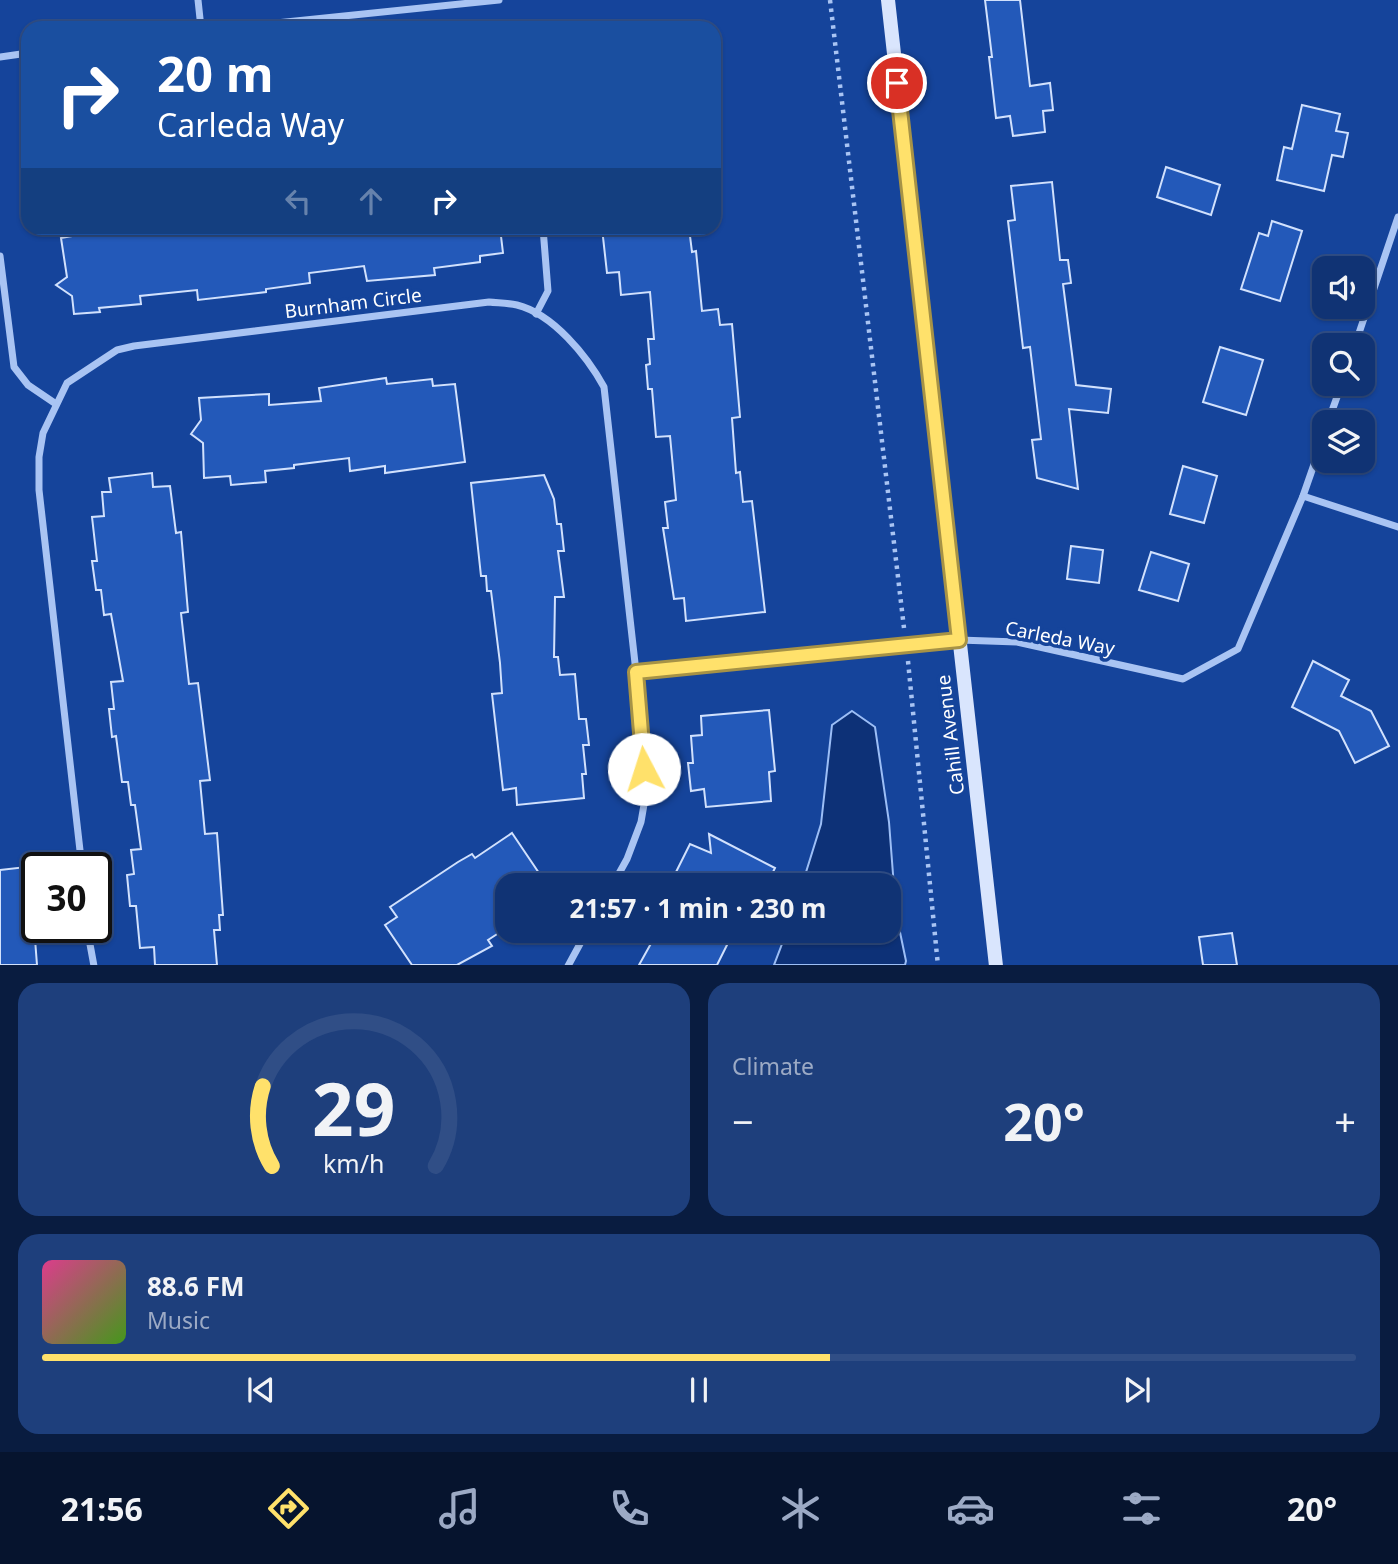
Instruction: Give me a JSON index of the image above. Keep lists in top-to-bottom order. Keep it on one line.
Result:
{"streets":{"street":["Burnham Circle","Carleda Way","Cahill Avenue"]},"crossings":[["Burnham Circle","Carleda Way"],["Carleda Way","Cahill Avenue"]],"page":{"turn":["20 m","Carleda Way"],"limit":"30","trip":"21:57 · 1 min · 230 m","tile":"Climate","heat":["−","20°","+"],"song":["88.6 FM","Music"],"tabs":["21:56","20°"],"gauge":["29","km/h"]}}
